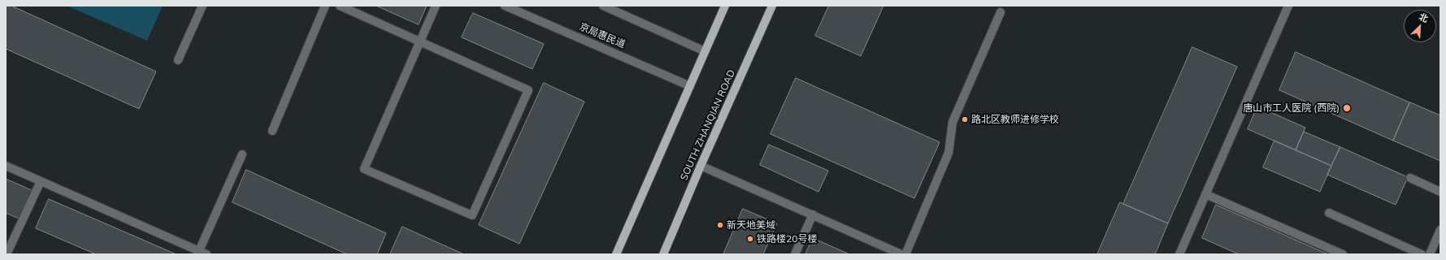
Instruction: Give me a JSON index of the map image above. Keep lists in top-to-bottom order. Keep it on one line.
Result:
{"streets":{"main road":["SOUTH ZHANQIAN ROAD"],"street":["京局惠民道"]},"places":["唐山市工人医院 (西院)","路北区教师进修学校","新天地美域","铁路楼20号楼"],"north":"top right"}
